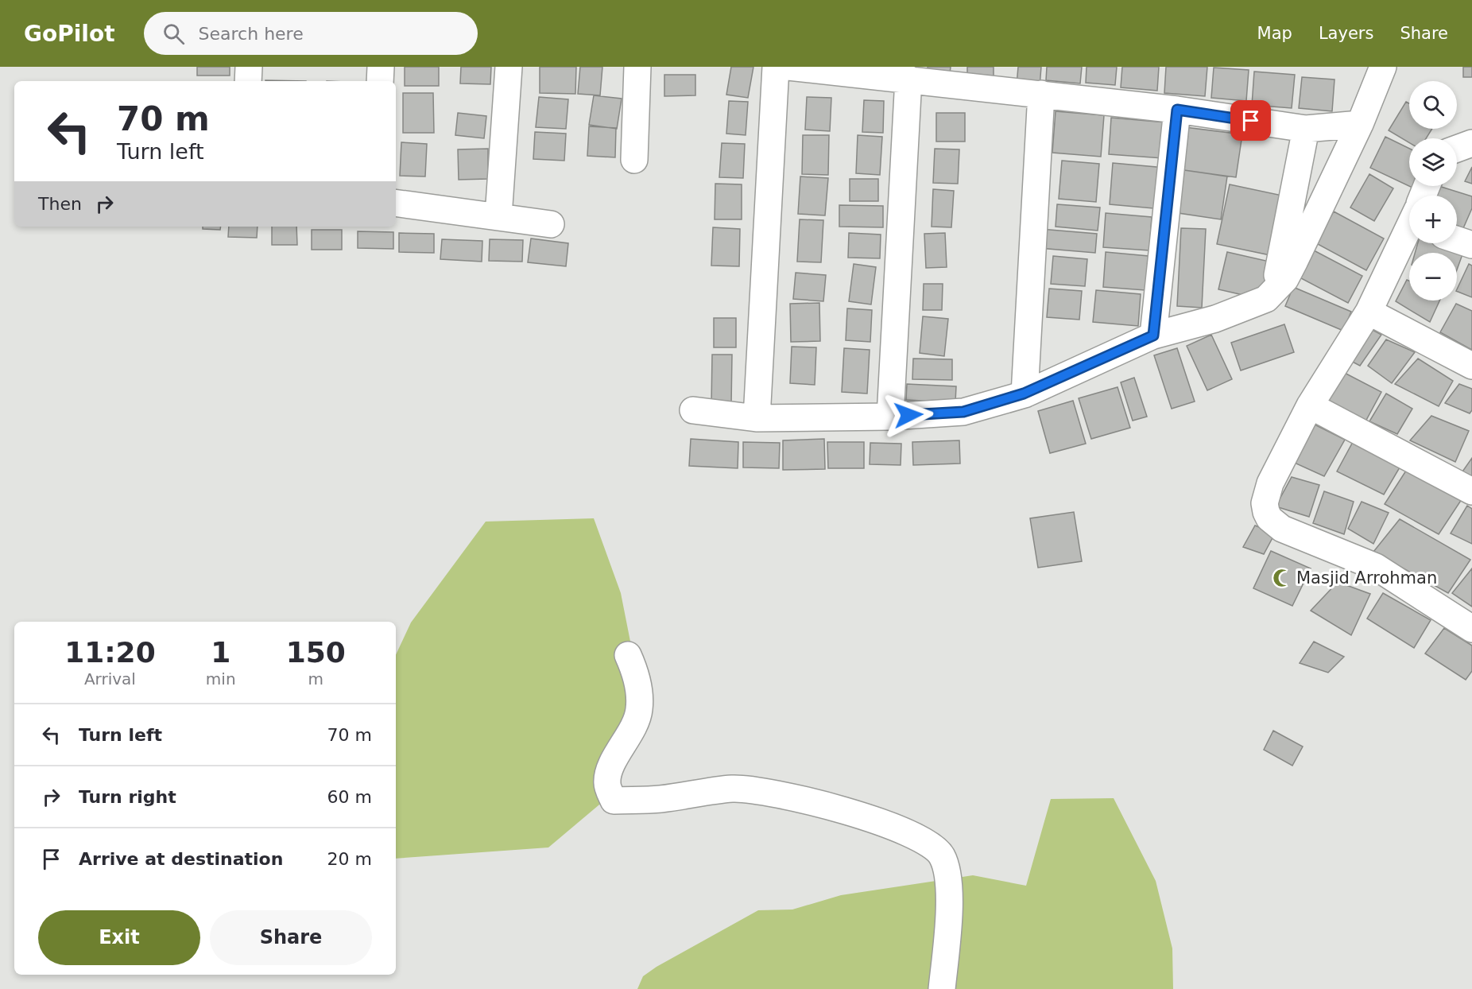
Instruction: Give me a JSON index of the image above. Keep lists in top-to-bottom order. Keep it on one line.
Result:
{"places":{"mosque":["Masjid Arrohman"]},"page":{"header":"GoPilot","search":"Search here","nav":["Map","Layers","Share"],"map_buttons":["+","−"],"turn":["70 m","Turn left"],"then":"Then","eta":["11:20","Arrival","1","min","150","m"],"list":[{"name":"Turn left","value":"70 m"},{"name":"Turn right","value":"60 m"},{"name":"Arrive at destination","value":"20 m"}],"buttons":["Exit","Share"]}}
